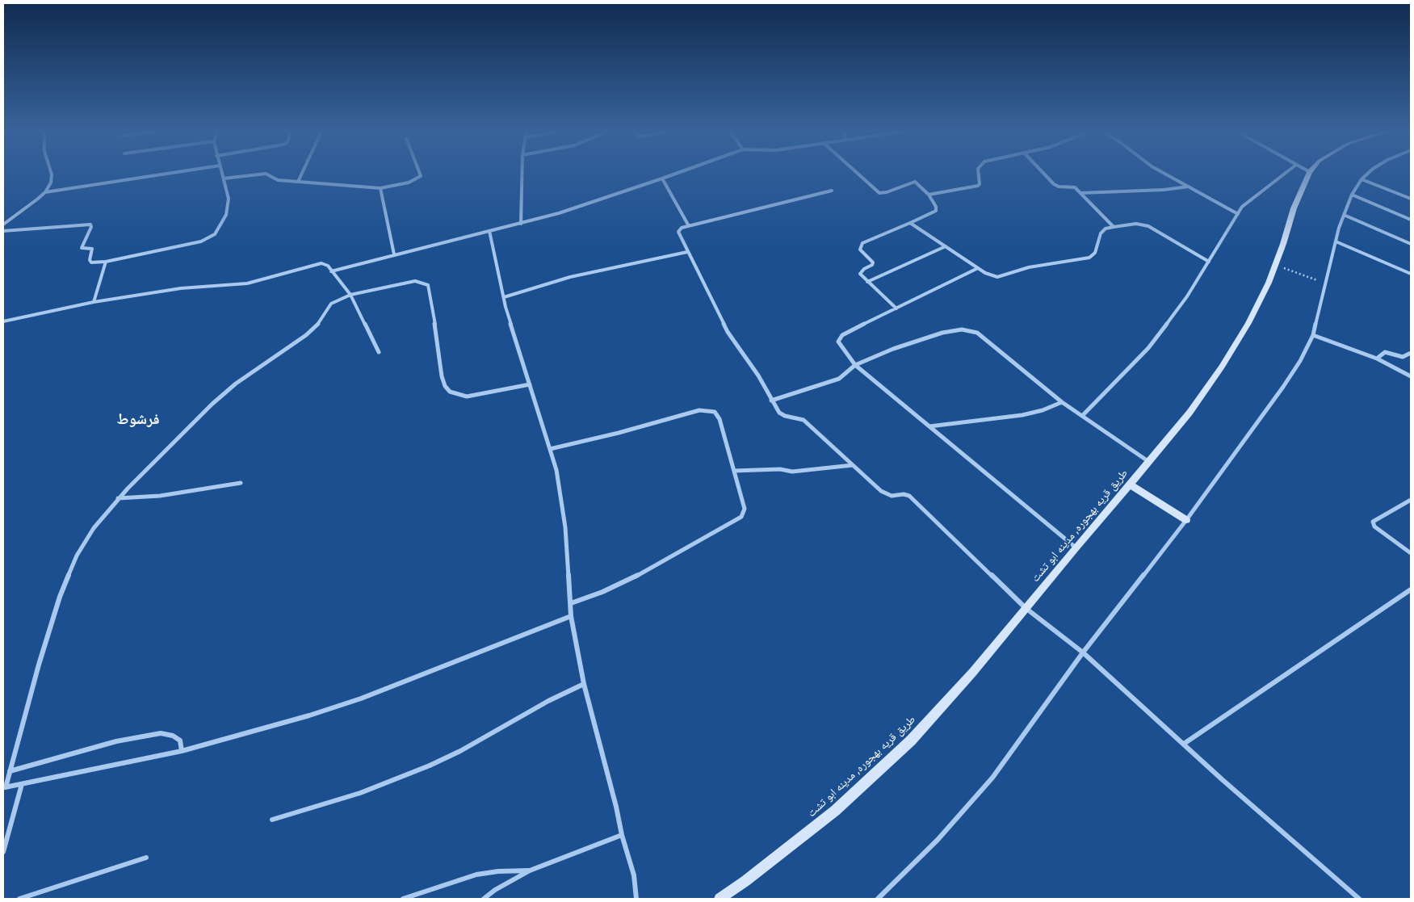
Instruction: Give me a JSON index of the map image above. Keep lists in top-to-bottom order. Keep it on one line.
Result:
{"streets":{"street":["طريق قريه بهجوره, مدينه ابو تشت"]},"districts":["فرشوط"]}
